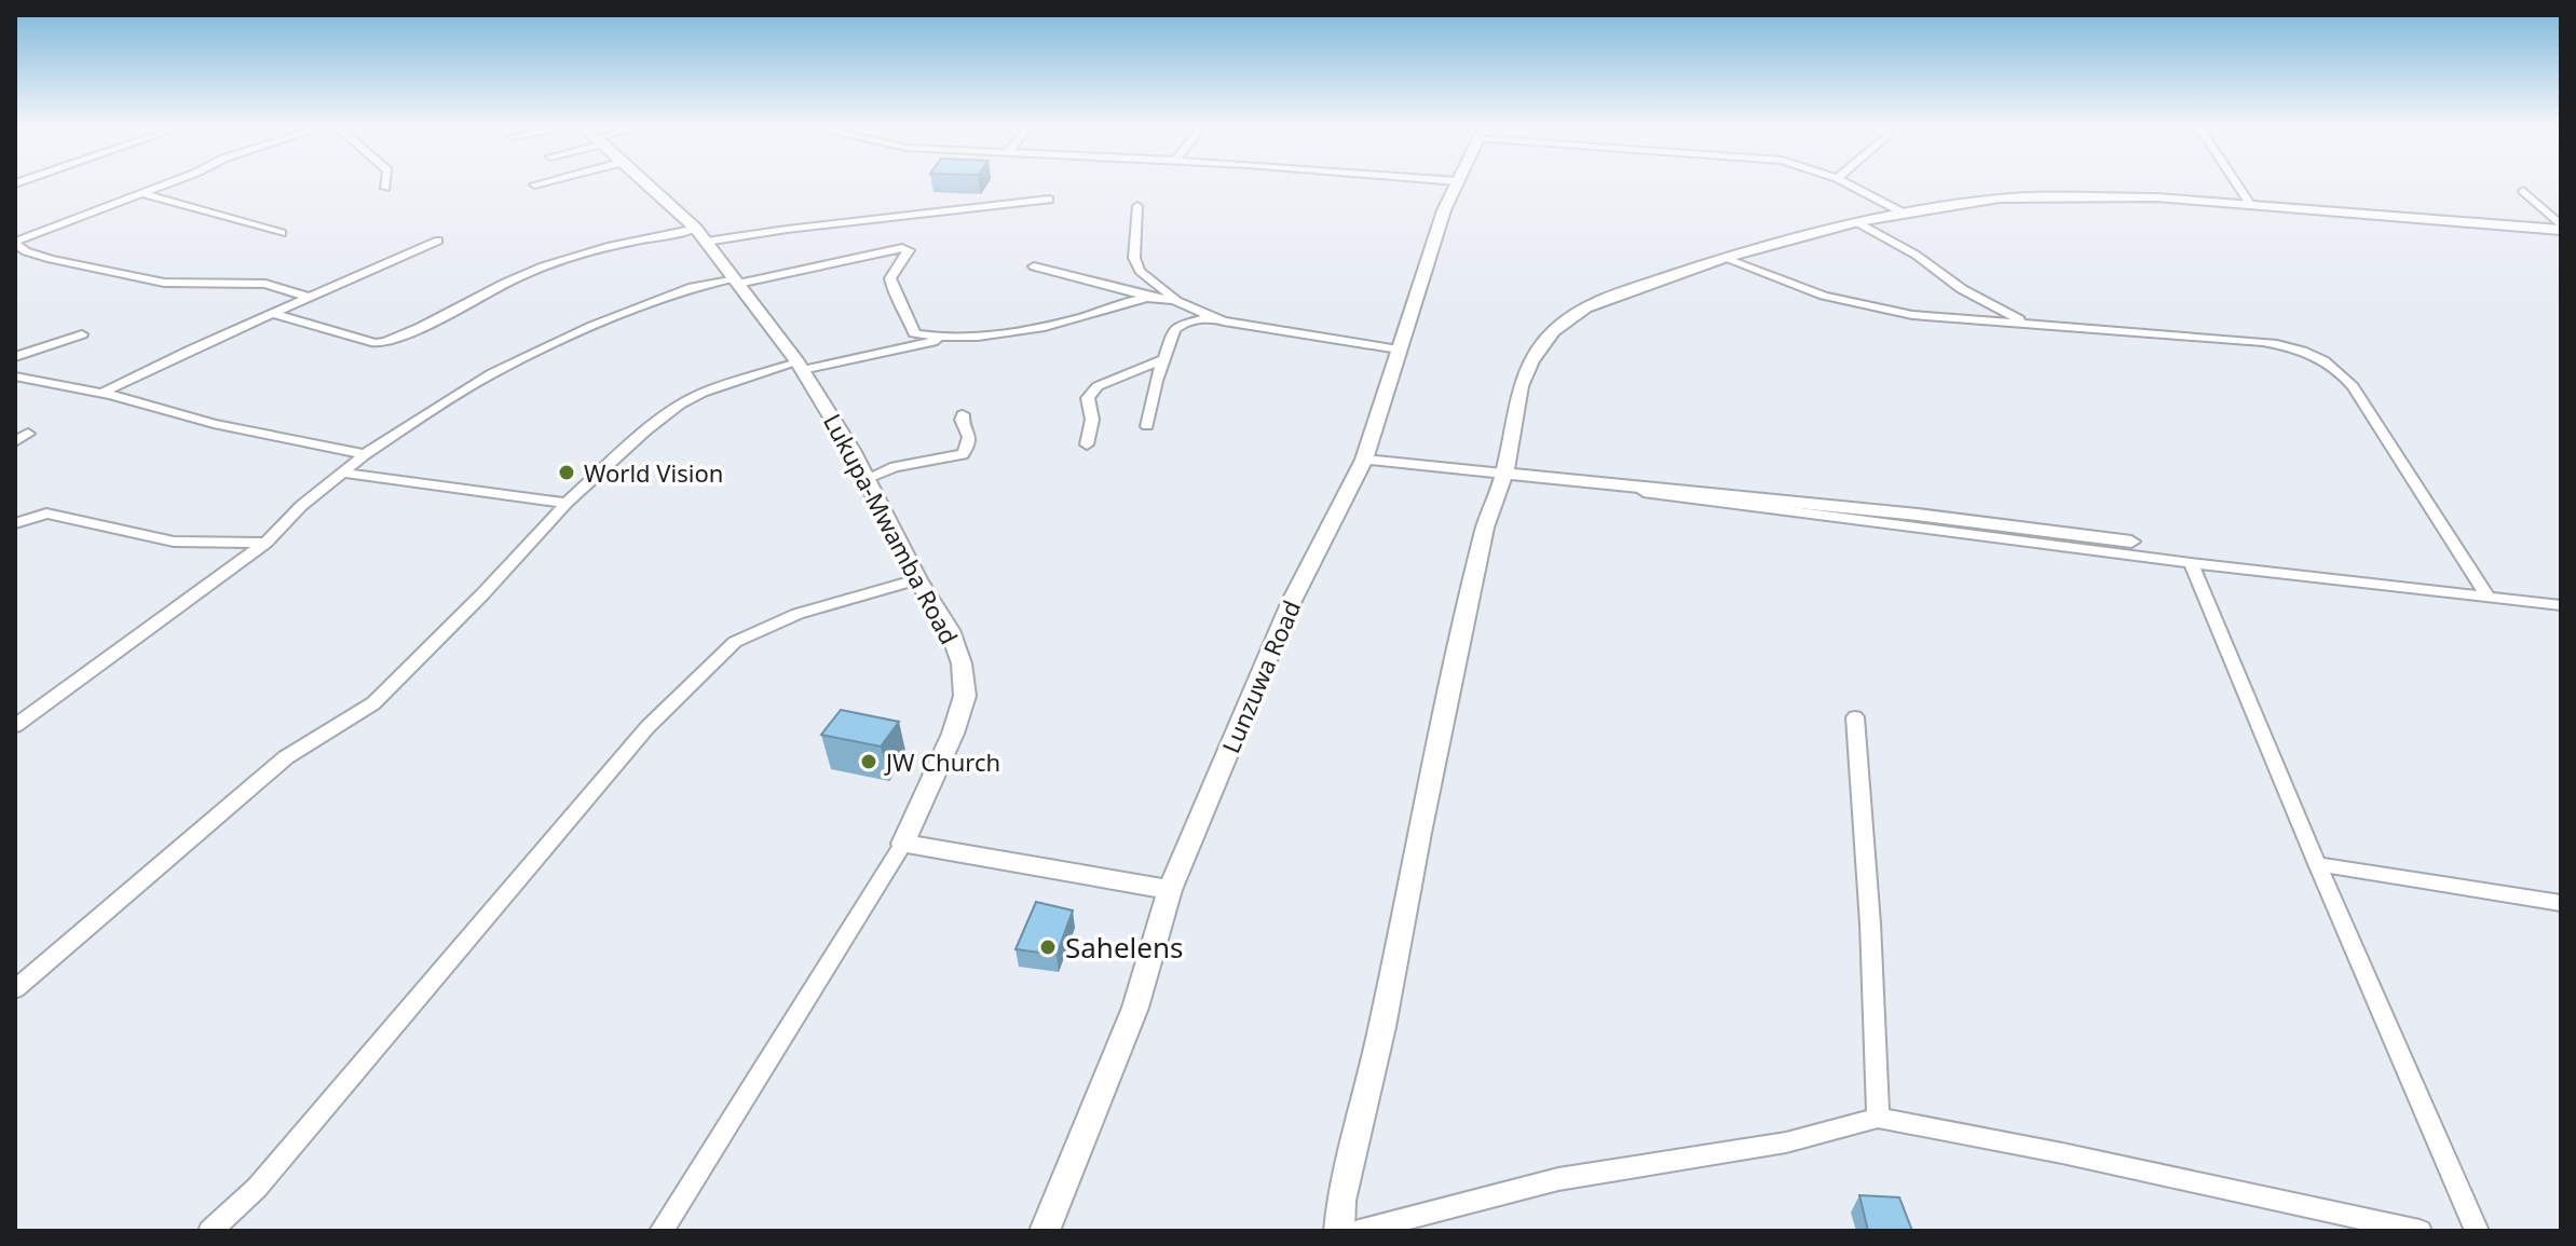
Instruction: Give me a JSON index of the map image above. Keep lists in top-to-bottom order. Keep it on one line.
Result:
{"streets":{"street":["Lukupa-Mwamba Road","Lunzuwa Road"]},"places":["World Vision","JW Church","Sahelens"]}
